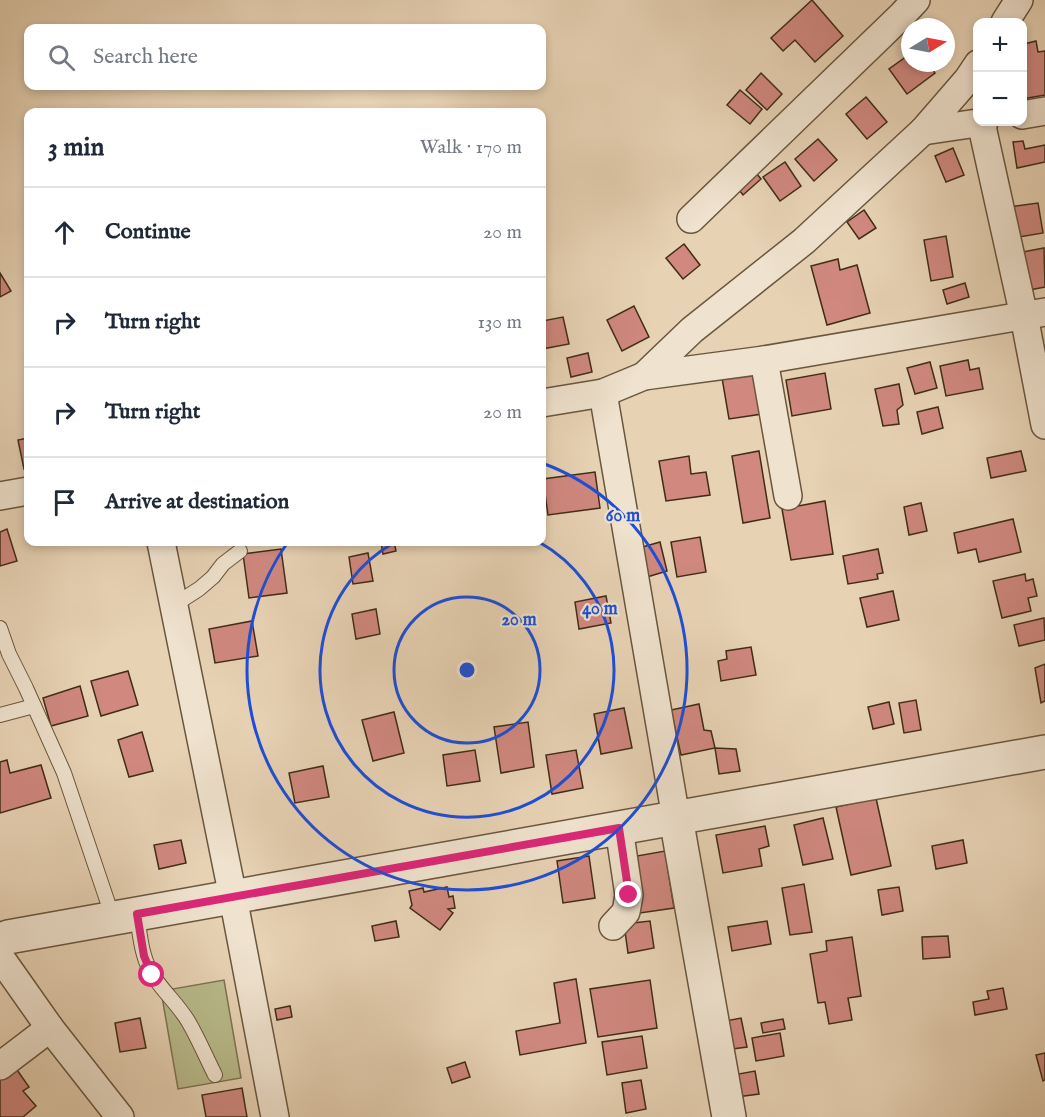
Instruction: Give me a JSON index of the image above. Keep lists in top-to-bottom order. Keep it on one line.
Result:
{"north":"right","page":{"map_buttons":["+","−"],"search":"Search here","heading":["3 min","Walk · 170 m"],"list":[["Continue","20 m"],["Turn right","130 m"],["Turn right","20 m"],"Arrive at destination"]},"rings":["60 m","40 m","20 m"]}
